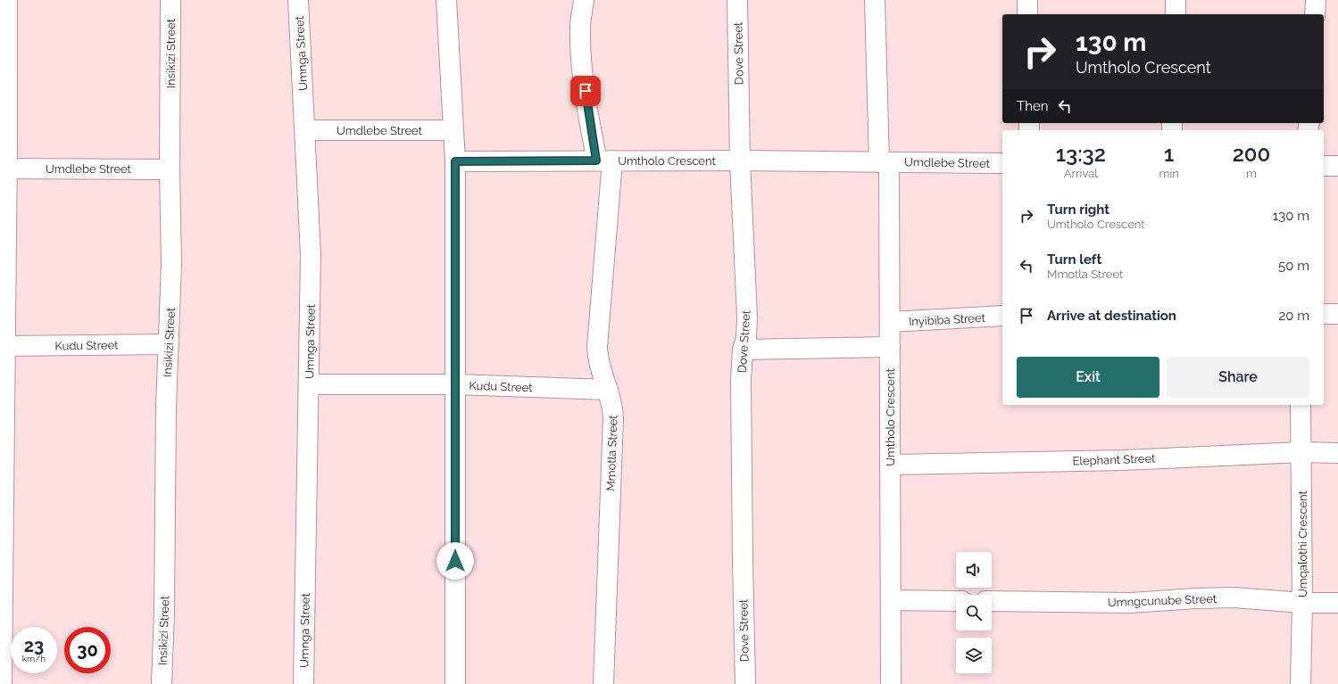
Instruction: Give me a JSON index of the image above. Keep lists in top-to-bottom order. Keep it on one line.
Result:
{"streets":{"street":["Insikizi Street","Umnga Street","Dove Street","Umdlebe Street","Umtholo Crescent","Inyibiba Street","Kudu Street","Mmotla Street","Elephant Street","Umqalothi Crescent","Umngcunube Street"]},"crossings":[["Insikizi Street","Umdlebe Street"],["Insikizi Street","Kudu Street"],["Umnga Street","Umdlebe Street"],["Umnga Street","Kudu Street"],["Dove Street","Umtholo Crescent"],["Umdlebe Street","Umtholo Crescent"],["Umtholo Crescent","Inyibiba Street"],["Umtholo Crescent","Mmotla Street"],["Umtholo Crescent","Elephant Street"],["Kudu Street","Mmotla Street"],["Elephant Street","Umqalothi Crescent"],["Umqalothi Crescent","Umngcunube Street"]],"page":{"turn":["130 m","Umtholo Crescent"],"then":"Then","eta":["13:32","Arrival","1","min","200","m"],"list":[{"name":"Turn right","note":"Umtholo Crescent","value":"130 m"},{"name":"Turn left","note":"Mmotla Street","value":"50 m"},{"name":"Arrive at destination","value":"20 m"}],"buttons":["Exit","Share"],"speed":"23 km/h","limit":"30"}}
